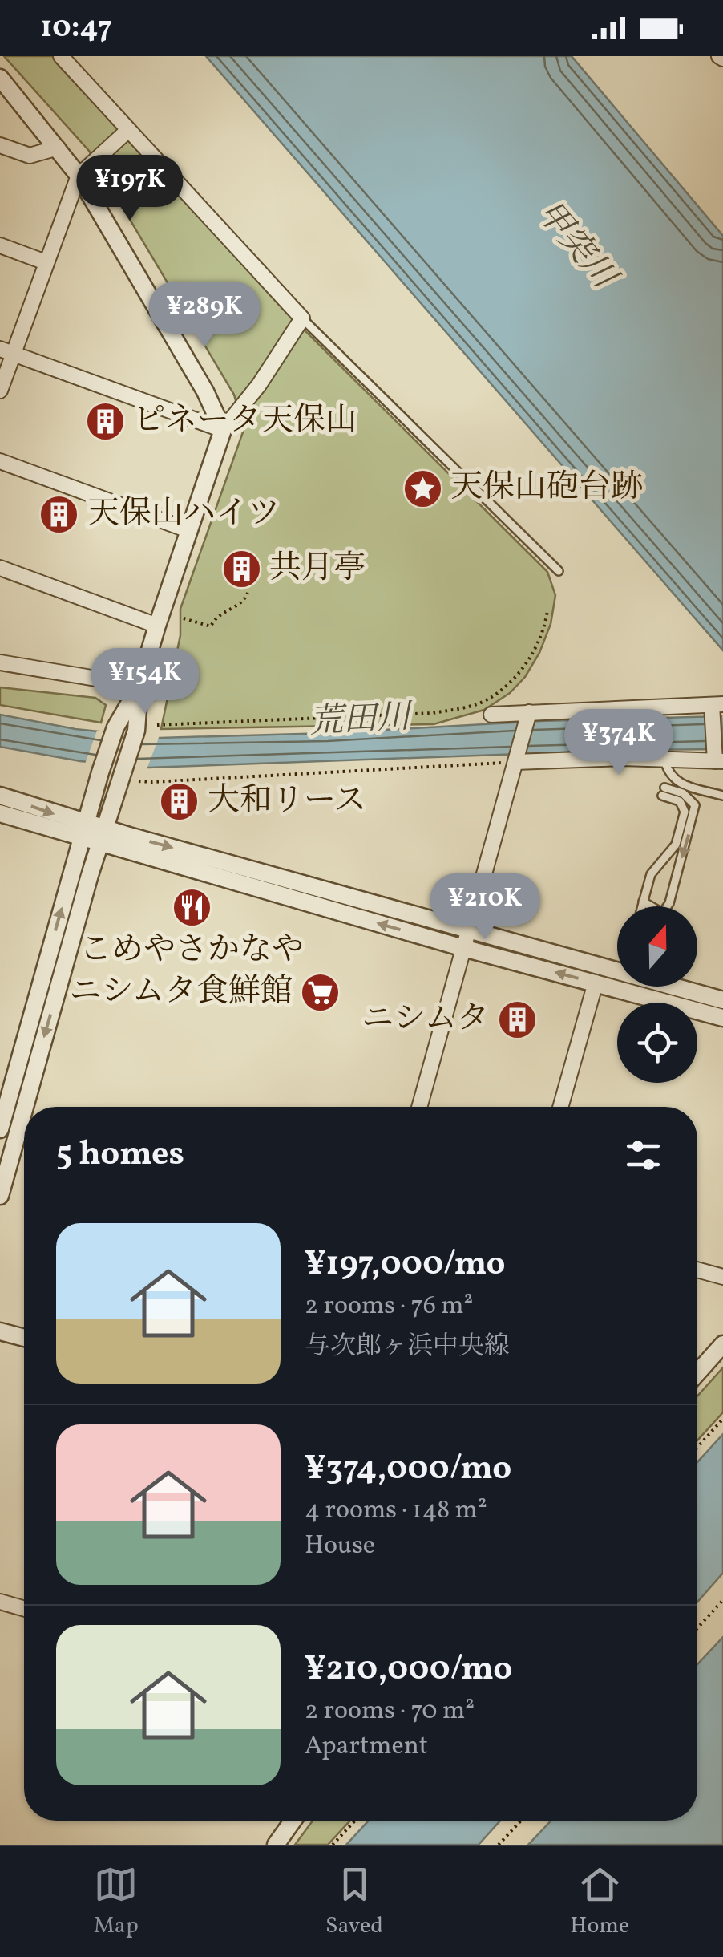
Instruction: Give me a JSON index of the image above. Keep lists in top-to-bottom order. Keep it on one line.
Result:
{"water":["甲突川","荒田川"],"places":{"building":["ピネータ天保山","天保山ハイツ","共月亭","大和リース","ニシムタ"],"place":["天保山砲台跡"],"restaurant":["こめやさかなや"],"supermarket":["ニシムタ食鮮館"]},"north":"top","page":{"status":"10:47","price":["¥197K","¥289K","¥154K","¥374K","¥210K"],"heading":"5 homes","list":[{"name":"¥197,000/mo","note":"2 rooms · 76 m² · 与次郎ヶ浜中央線"},{"name":"¥374,000/mo","note":"4 rooms · 148 m² · House"},{"name":"¥210,000/mo","note":"2 rooms · 70 m² · Apartment"}],"tabs":["Map","Saved","Home"]}}
